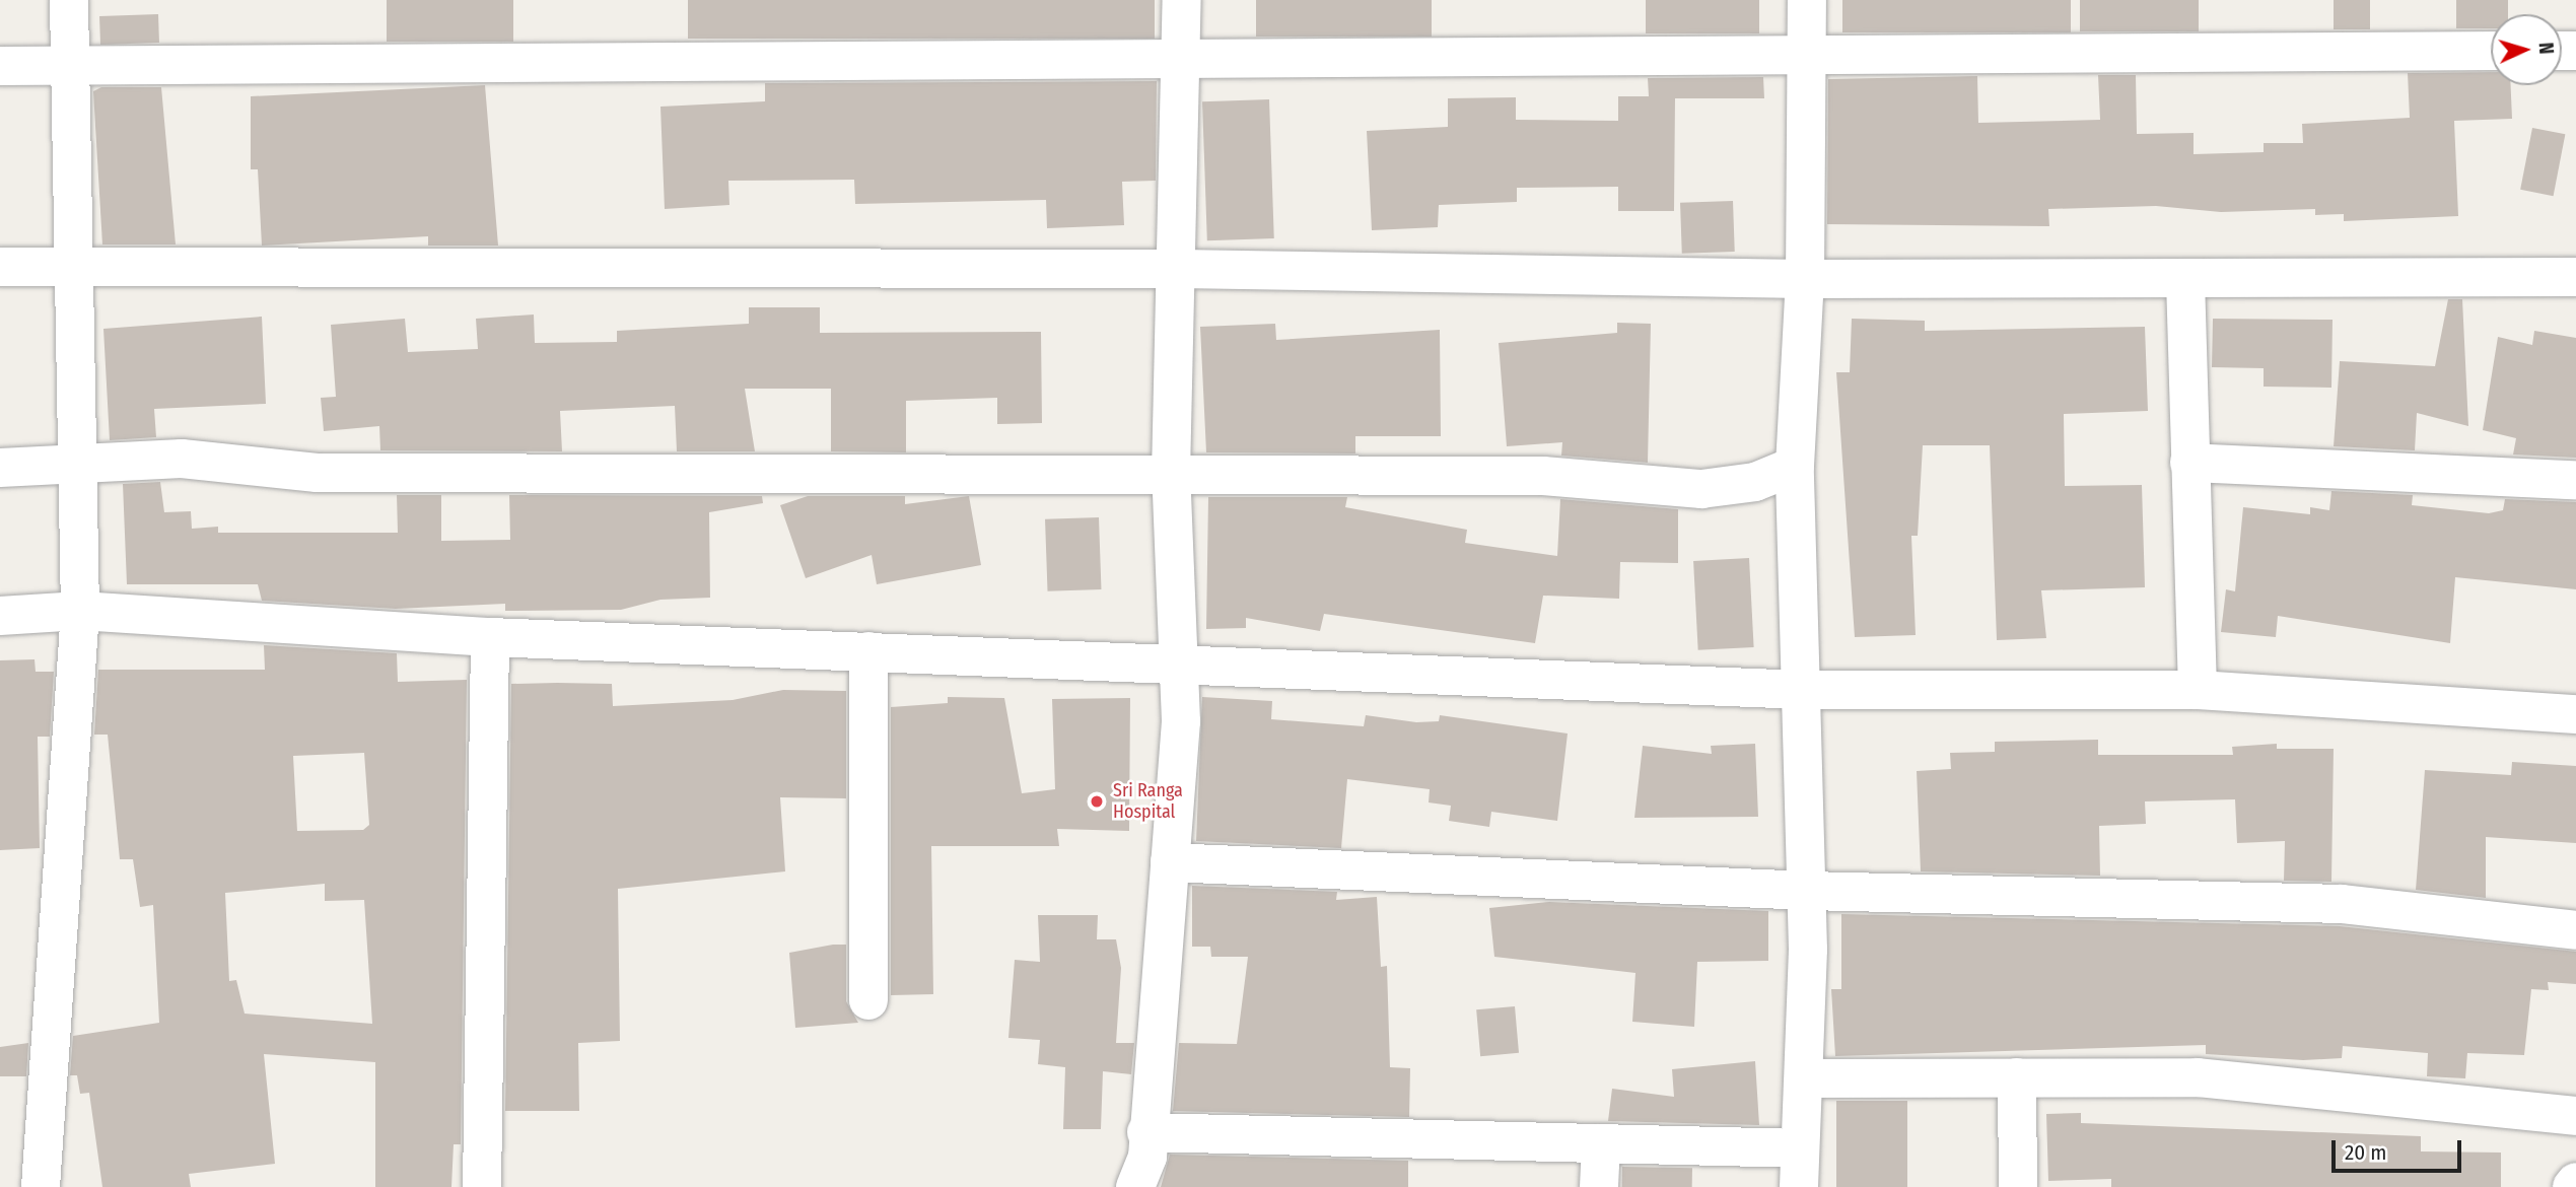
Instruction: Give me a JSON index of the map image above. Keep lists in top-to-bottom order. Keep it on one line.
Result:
{"places":["Sri Ranga Hospital"],"scale_bar":"20 m","north":"right"}
